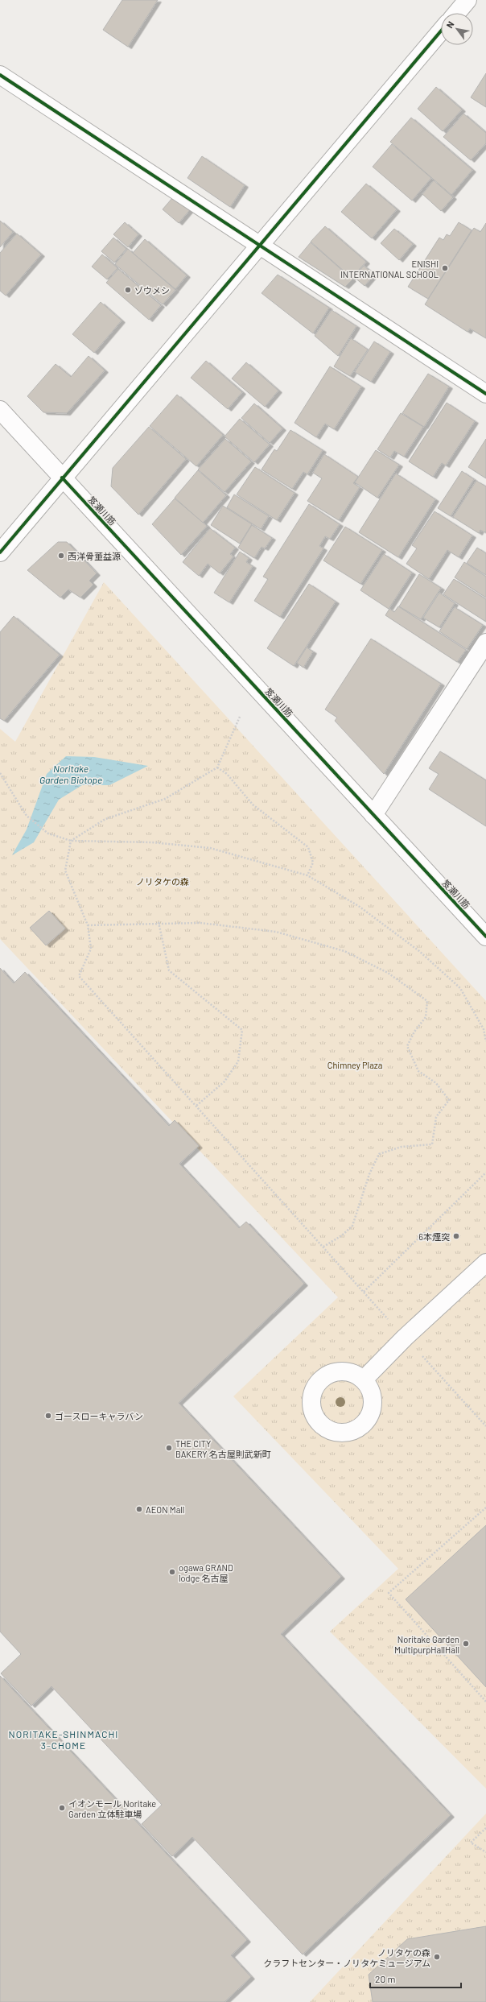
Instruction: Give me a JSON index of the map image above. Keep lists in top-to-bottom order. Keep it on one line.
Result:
{"streets":{"street":["笈瀬川筋"]},"districts":["NORITAKE-SHINMACHI 3-CHOME"],"water":["Noritake Garden Biotope"],"parks":["ノリタケの森","Chimney Plaza"],"places":["ENISHI INTERNATIONAL SCHOOL","ゾウメシ","西洋骨董益源","6本煙突","ゴースローキャラバン","THE CITY BAKERY 名古屋則武新町","AEON Mall","ogawa GRAND lodge 名古屋","Noritake Garden MultipurpHallHall","イオンモール Noritake Garden 立体駐車場","ノリタケの森 クラフトセンター・ノリタケミュージアム"],"scale_bar":"20 m","north":"top left"}
